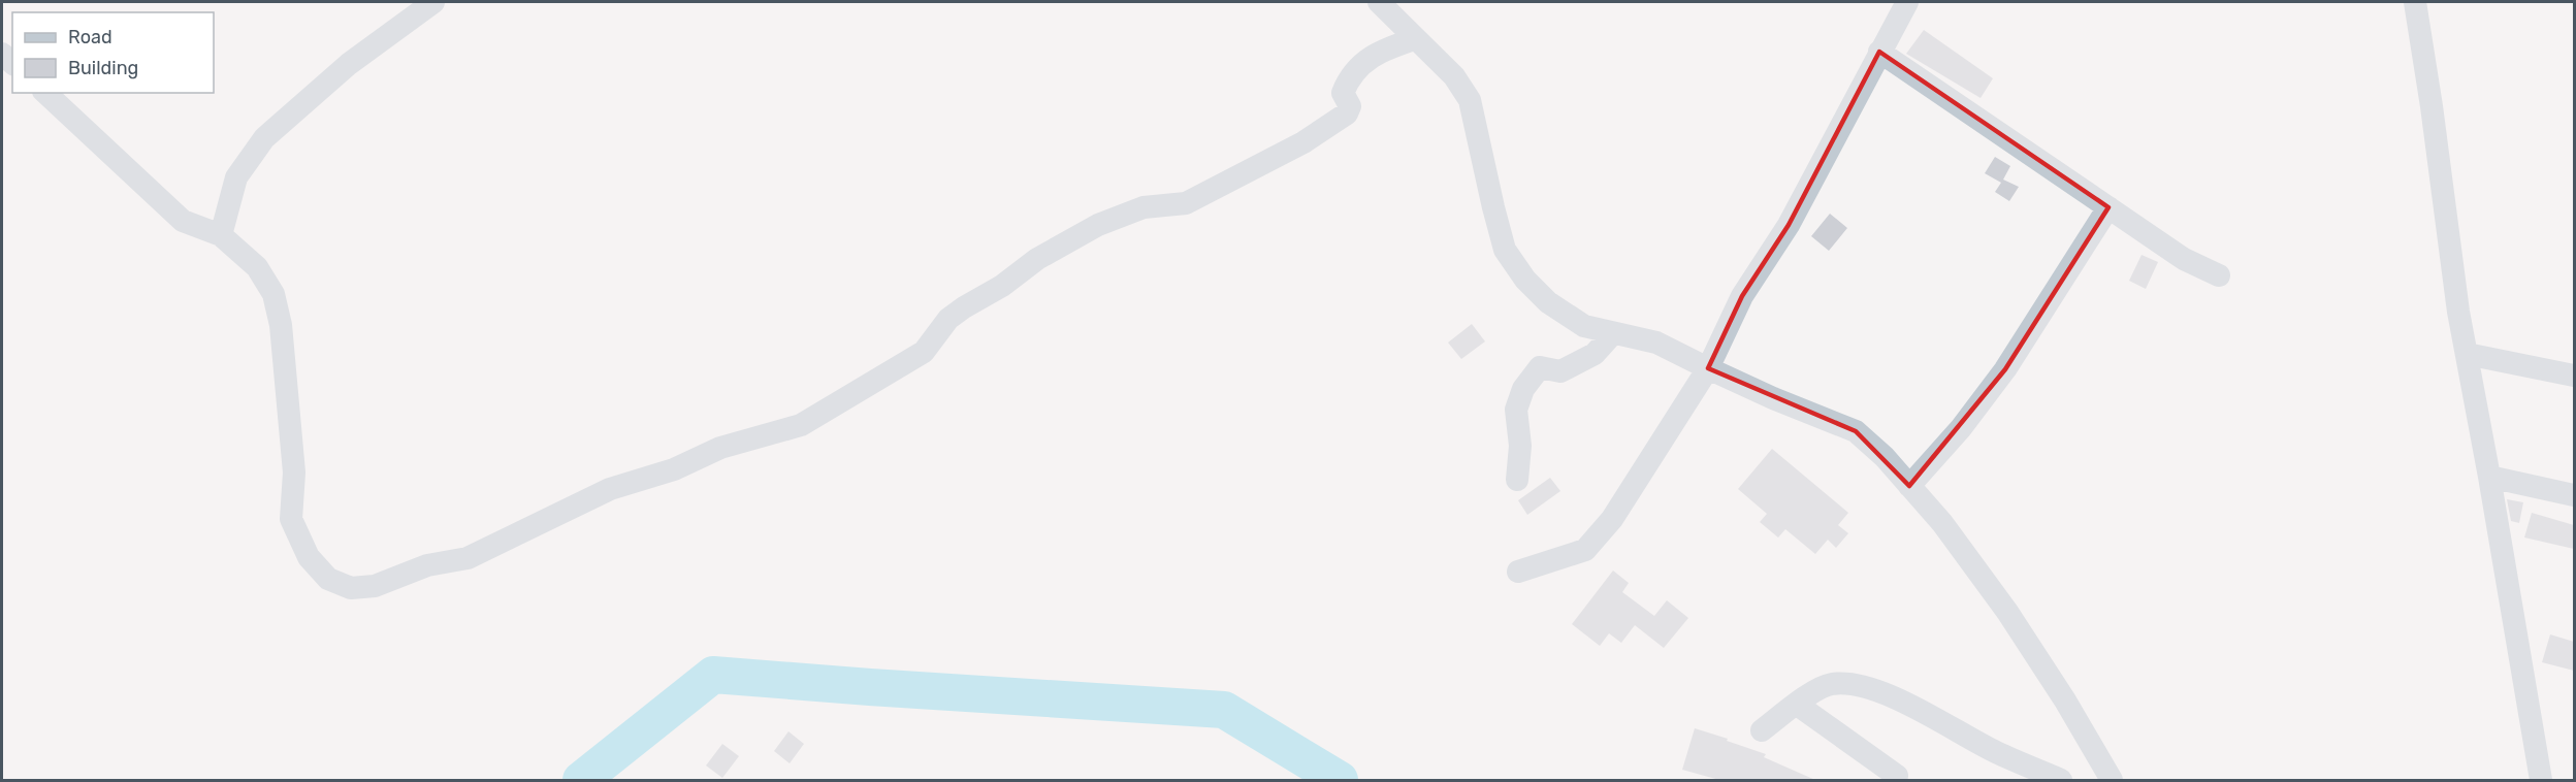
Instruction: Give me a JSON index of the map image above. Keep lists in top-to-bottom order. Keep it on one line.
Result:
{"legend":["Road","Building"]}
